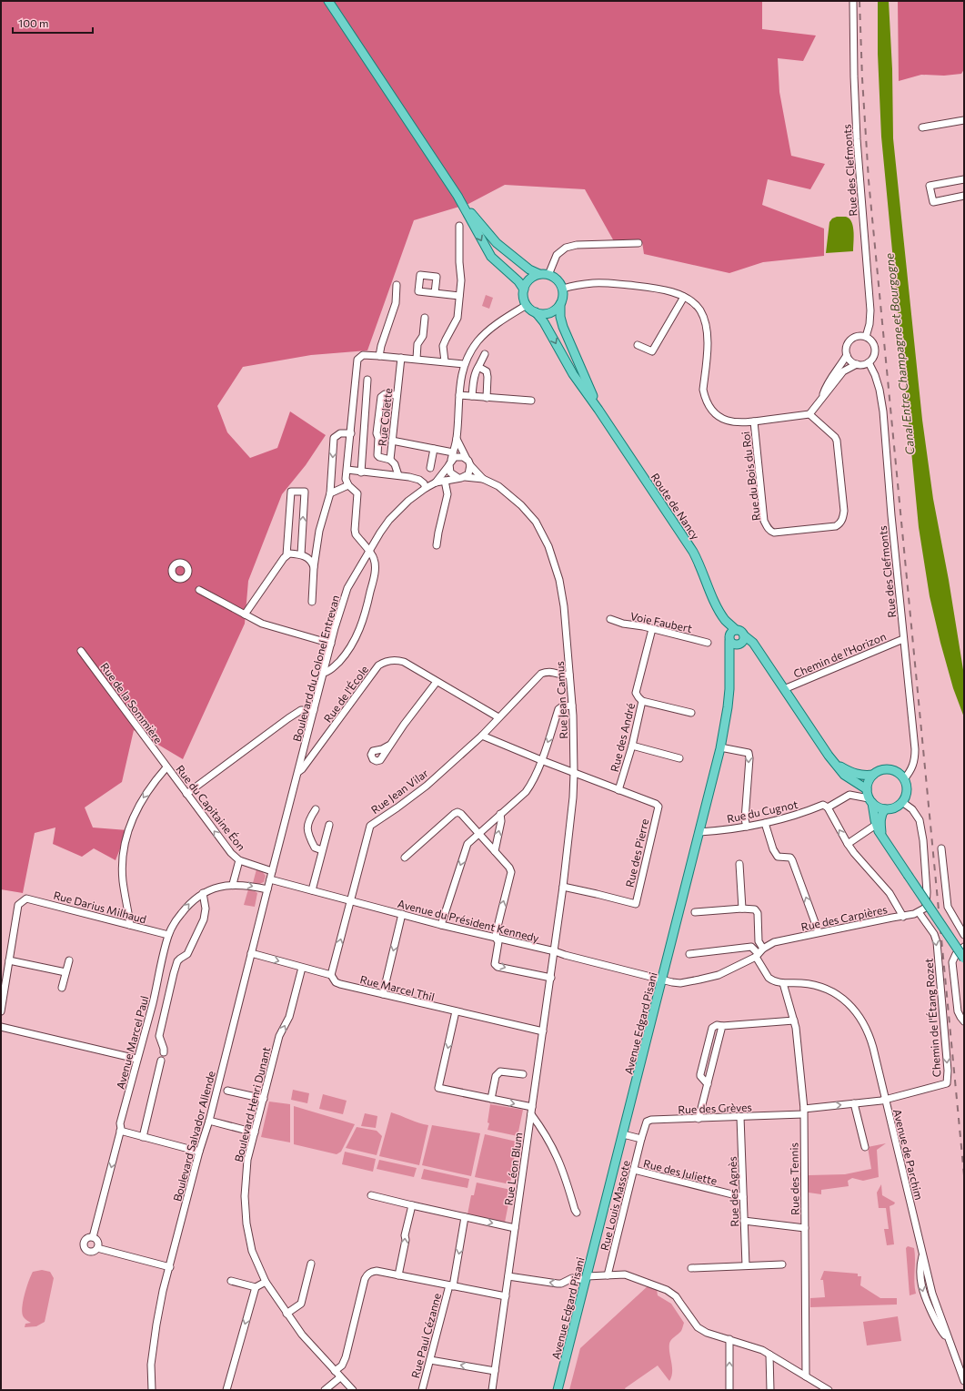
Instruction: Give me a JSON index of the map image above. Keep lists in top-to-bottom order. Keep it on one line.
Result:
{"streets":{"main road":["Route de Nancy","Avenue Edgard Pisani"],"street":["Rue des Clefmonts","Rue Colette","Rue du Bois du Roi","Voie Faubert","Chemin de l'Horizon","Boulevard du Colonel Entrevan","Rue de l'École","Rue Jean Camus","Rue de la Sommière","Rue des André","Rue Jean Vilar","Rue du Capitaine Éon","Rue du Cugnot","Rue des Pierre","Rue Darius Milhaud","Rue des Carpières","Avenue du Président Kennedy","Rue Marcel Thil","Chemin de l'Étang Rozet","Avenue Marcel Paul","Boulevard Henri Dunant","Rue des Grèves","Boulevard Salvador Allende","Avenue de Parchim","Rue Léon Blum","Rue des Juliette","Rue des Tennis","Rue des Agnès","Rue Louis Massote","Rue Paul Cézanne"]},"crossings":[["Rue des Clefmonts","Route de Nancy"],["Rue des Clefmonts","Chemin de l'Horizon"],["Rue des Clefmonts","Rue du Cugnot"],["Route de Nancy","Chemin de l'Horizon"],["Route de Nancy","Boulevard du Colonel Entrevan"],["Route de Nancy","Rue du Cugnot"],["Route de Nancy","Avenue Edgard Pisani"],["Voie Faubert","Rue des André"],["Boulevard du Colonel Entrevan","Rue de l'École"],["Boulevard du Colonel Entrevan","Rue Jean Camus"],["Boulevard du Colonel Entrevan","Avenue du Président Kennedy"],["Boulevard du Colonel Entrevan","Boulevard Salvador Allende"],["Rue de l'École","Rue Jean Vilar"],["Rue Jean Camus","Rue Jean Vilar"],["Rue Jean Camus","Rue des Pierre"],["Rue Jean Camus","Avenue du Président Kennedy"],["Rue Jean Camus","Rue Léon Blum"],["Rue de la Sommière","Rue du Capitaine Éon"],["Rue des André","Rue des Pierre"],["Rue Jean Vilar","Avenue du Président Kennedy"],["Rue Jean Vilar","Rue Marcel Thil"],["Rue du Cugnot","Avenue Edgard Pisani"],["Rue Darius Milhaud","Avenue Marcel Paul"],["Rue des Carpières","Avenue du Président Kennedy"],["Rue des Carpières","Chemin de l'Étang Rozet"],["Rue des Carpières","Avenue Edgard Pisani"],["Avenue du Président Kennedy","Avenue Edgard Pisani"],["Avenue du Président Kennedy","Rue Léon Blum"],["Rue Marcel Thil","Boulevard Henri Dunant"],["Rue Marcel Thil","Boulevard Salvador Allende"],["Rue Marcel Thil","Rue Léon Blum"],["Chemin de l'Étang Rozet","Rue des Grèves"],["Chemin de l'Étang Rozet","Avenue de Parchim"],["Boulevard Henri Dunant","Rue Paul Cézanne"],["Rue des Grèves","Avenue de Parchim"],["Rue des Grèves","Rue des Tennis"],["Rue des Grèves","Rue des Agnès"],["Rue des Grèves","Rue Louis Massote"],["Avenue de Parchim","Rue des Tennis"],["Rue Léon Blum","Rue Paul Cézanne"],["Rue des Juliette","Rue des Agnès"],["Rue des Juliette","Rue Louis Massote"]],"one_way":["Rue du Capitaine Éon"],"water":["Canal Entre Champagne et Bourgogne"],"scale_bar":"100 m"}
